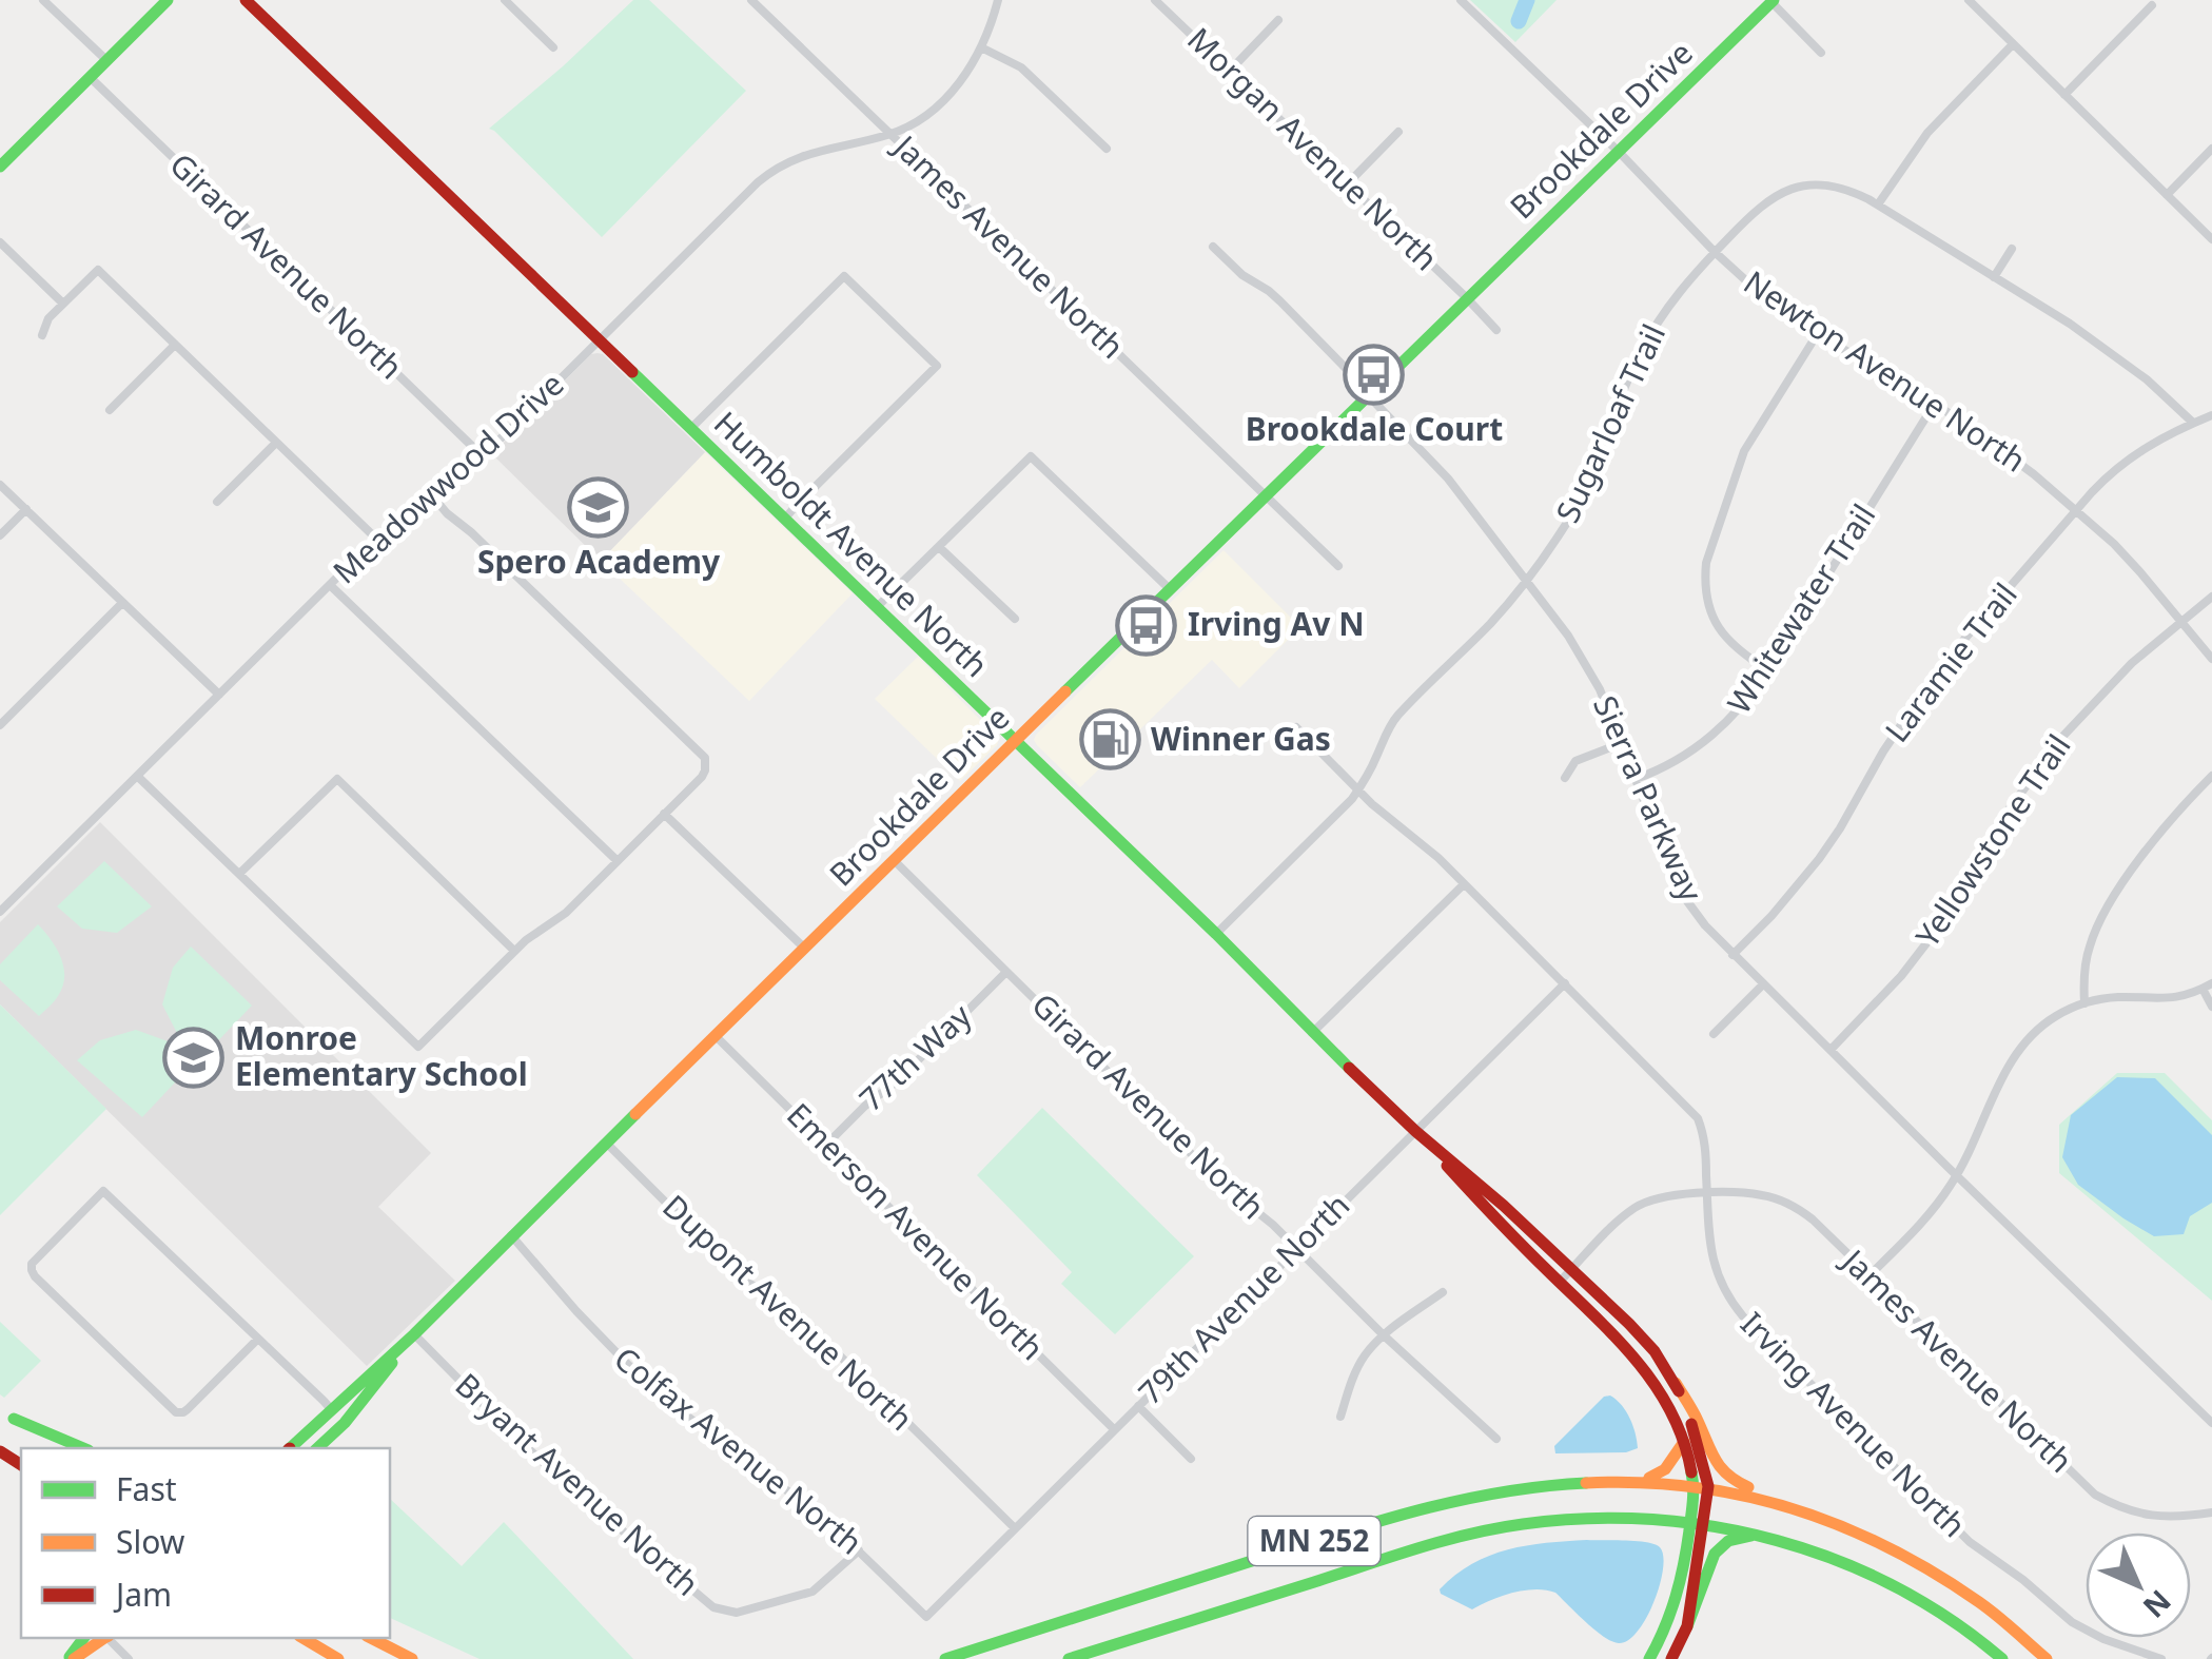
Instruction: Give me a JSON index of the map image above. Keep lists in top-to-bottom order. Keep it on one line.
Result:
{"streets":{"main road":["Brookdale Drive","Humboldt Avenue North","MN 252"],"street":["Morgan Avenue North","James Avenue North","Girard Avenue North","Newton Avenue North","Sugarloaf Trail","Meadowwood Drive","Whitewater Trail","Laramie Trail","Sierra Parkway","Yellowstone Trail","77th Way","Emerson Avenue North","79th Avenue North","Dupont Avenue North","Irving Avenue North","Colfax Avenue North","Bryant Avenue North"]},"crossings":[["Brookdale Drive","Morgan Avenue North"],["Brookdale Drive","James Avenue North"],["Brookdale Drive","Girard Avenue North"],["Brookdale Drive","Newton Avenue North"],["Brookdale Drive","Humboldt Avenue North"],["Brookdale Drive","Sierra Parkway"],["Brookdale Drive","Emerson Avenue North"],["Brookdale Drive","Dupont Avenue North"],["Brookdale Drive","Colfax Avenue North"],["Brookdale Drive","Bryant Avenue North"],["James Avenue North","Meadowwood Drive"],["James Avenue North","Humboldt Avenue North"],["James Avenue North","Irving Avenue North"],["Girard Avenue North","Meadowwood Drive"],["Girard Avenue North","77th Way"],["Girard Avenue North","79th Avenue North"],["Newton Avenue North","Sugarloaf Trail"],["Newton Avenue North","Whitewater Trail"],["Newton Avenue North","Laramie Trail"],["Newton Avenue North","Yellowstone Trail"],["Sugarloaf Trail","Humboldt Avenue North"],["Sugarloaf Trail","Laramie Trail"],["Sugarloaf Trail","Sierra Parkway"],["Sugarloaf Trail","Irving Avenue North"],["Meadowwood Drive","Humboldt Avenue North"],["Humboldt Avenue North","79th Avenue North"],["Humboldt Avenue North","MN 252"],["Whitewater Trail","Sierra Parkway"],["Laramie Trail","Sierra Parkway"],["Sierra Parkway","Yellowstone Trail"],["77th Way","Emerson Avenue North"],["Emerson Avenue North","79th Avenue North"],["79th Avenue North","Dupont Avenue North"],["79th Avenue North","Irving Avenue North"],["79th Avenue North","Colfax Avenue North"],["Colfax Avenue North","Bryant Avenue North"]],"places":{"bus stop":["Brookdale Court","Irving Av N"],"school or university":["Spero Academy","Monroe Elementary School"],"fuel station":["Winner Gas"]},"legend":["Fast","Slow","Jam"],"north":"bottom right"}
